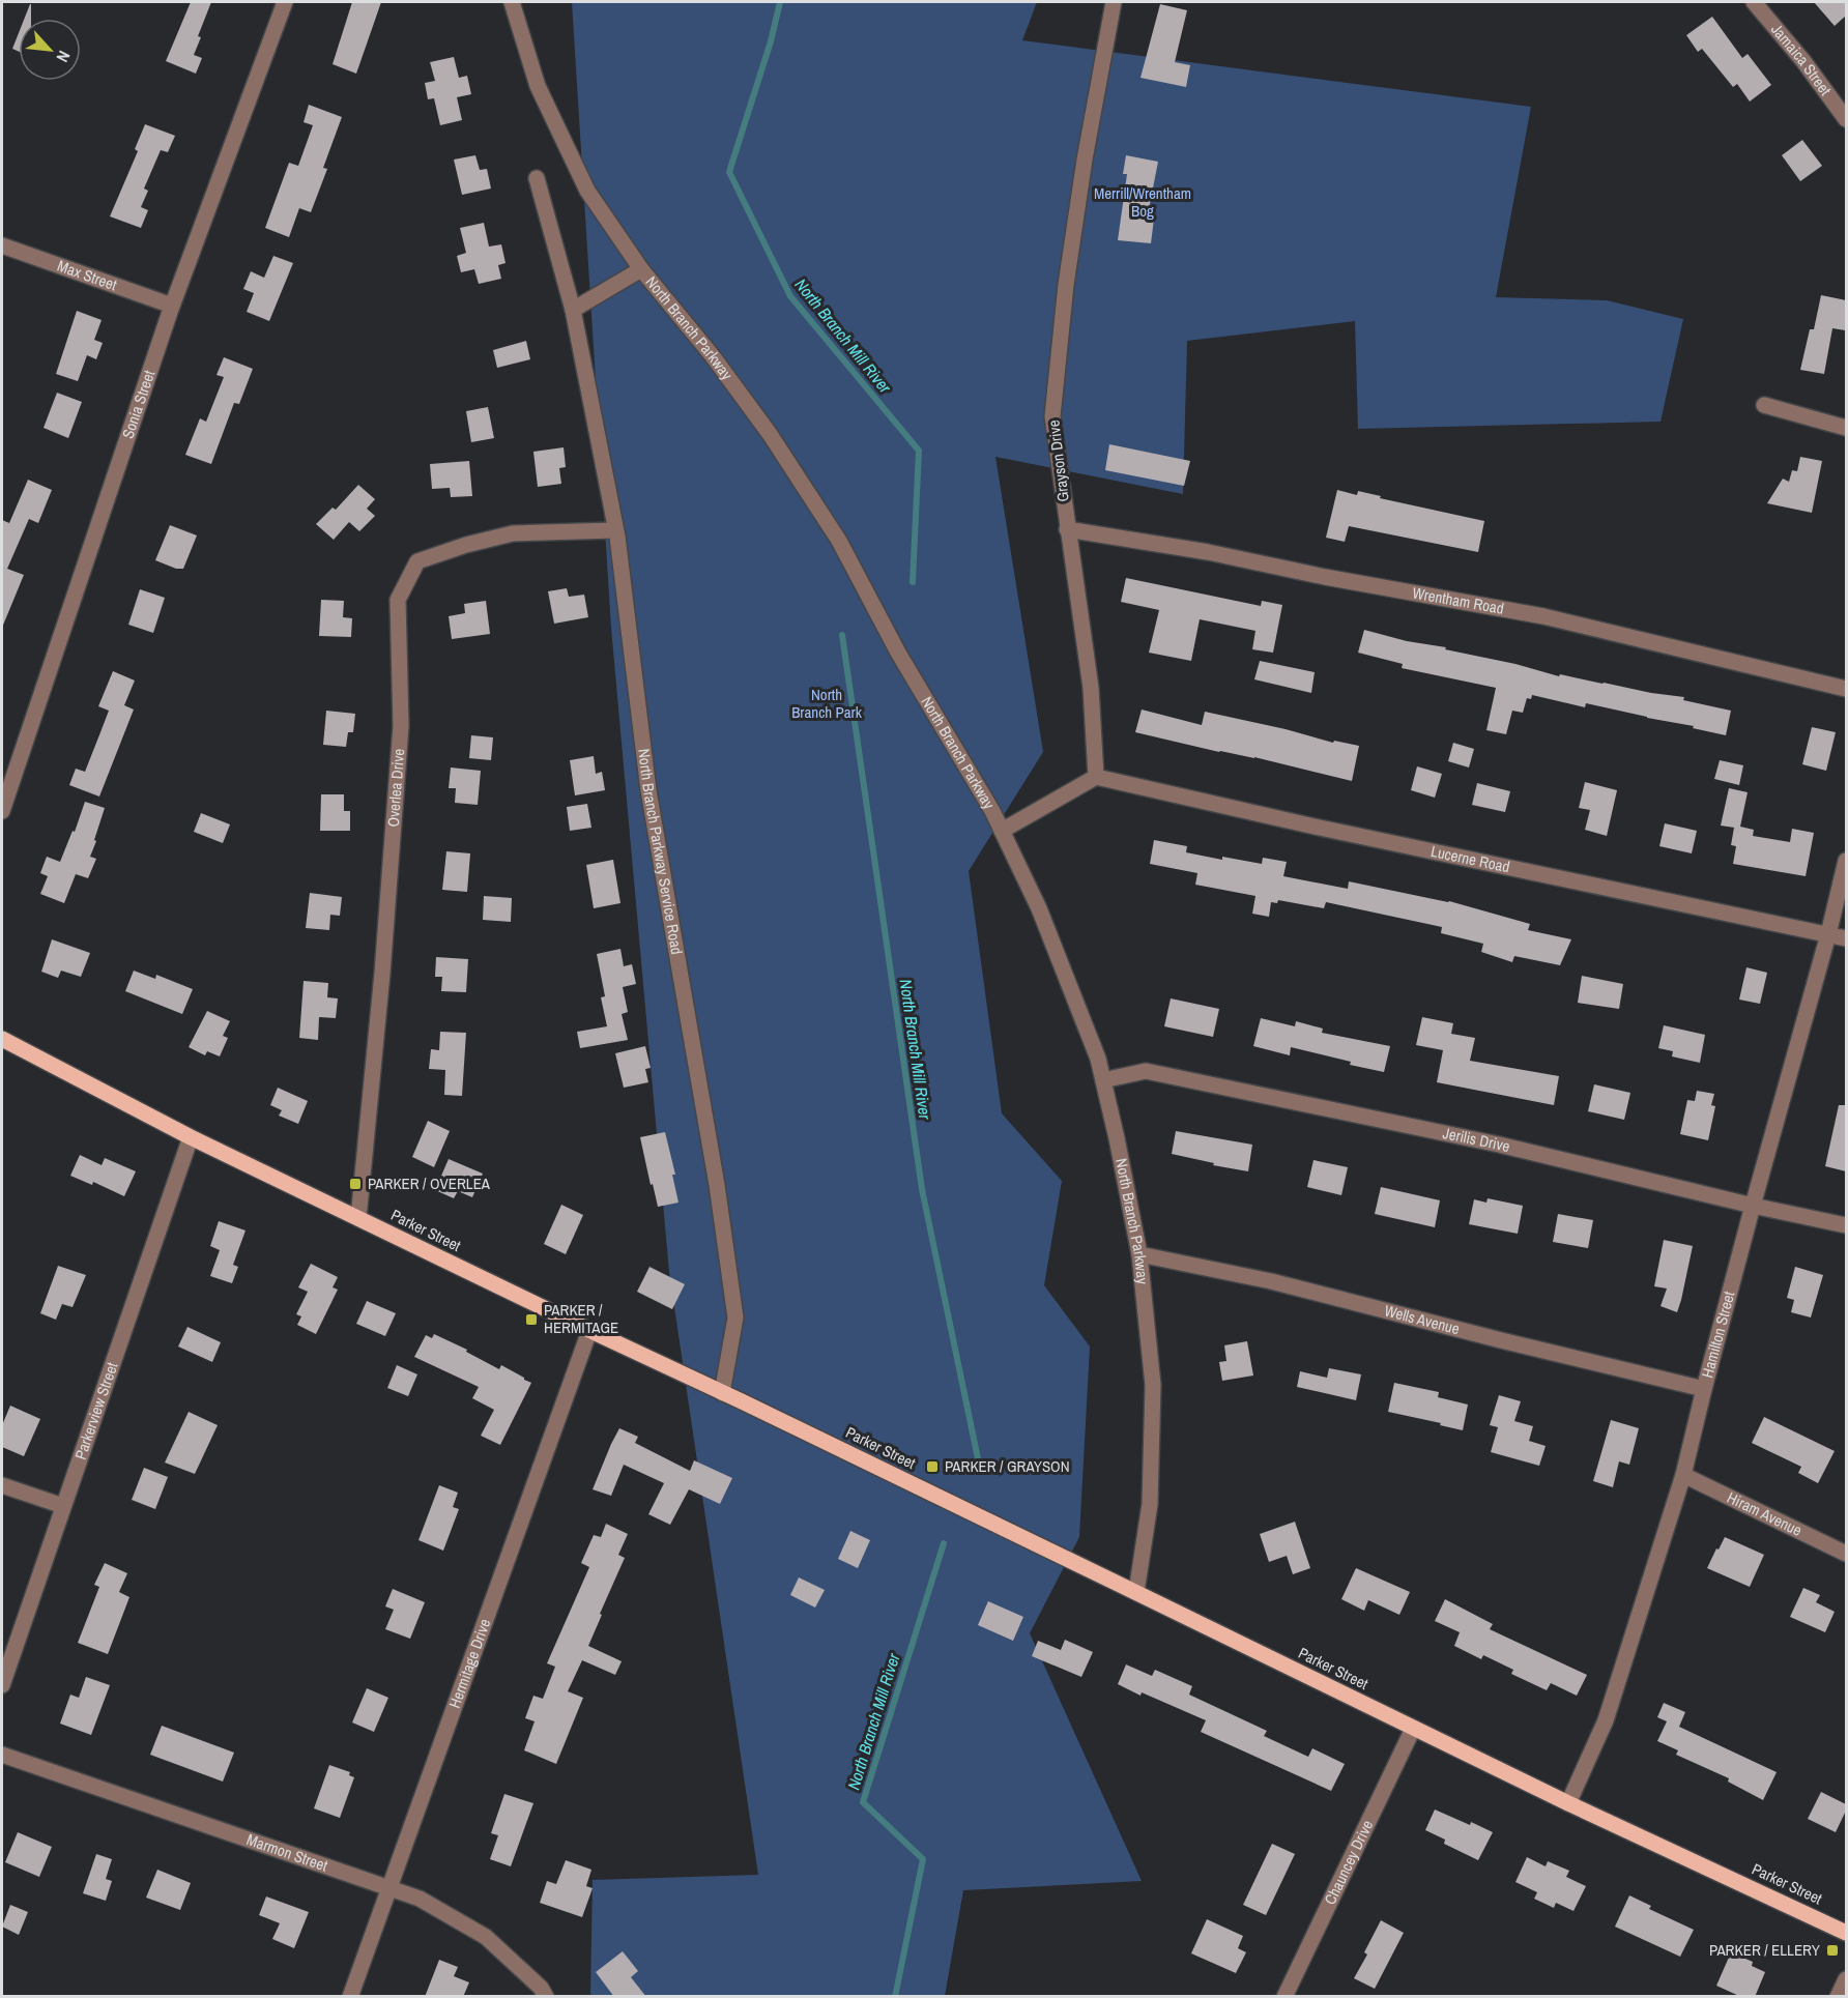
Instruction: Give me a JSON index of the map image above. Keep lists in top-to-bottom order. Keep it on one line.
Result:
{"streets":{"main road":["Parker Street"],"street":["Jamaica Street","Max Street","North Branch Parkway","Sonia Street","Grayson Drive","Wrentham Road","Overlea Drive","North Branch Parkway Service Road","Lucerne Road","Jerilis Drive","Wells Avenue","Hamilton Street","Parkerview Street","Hiram Avenue","Hermitage Drive","Marmon Street","Chauncey Drive"]},"crossings":[["Max Street","Sonia Street"],["North Branch Parkway","Jerilis Drive"],["North Branch Parkway","Parker Street"],["North Branch Parkway","Wells Avenue"],["Grayson Drive","Wrentham Road"],["Grayson Drive","Lucerne Road"],["Overlea Drive","North Branch Parkway Service Road"],["Overlea Drive","Parker Street"],["North Branch Parkway Service Road","Parker Street"],["Lucerne Road","Hamilton Street"],["Jerilis Drive","Hamilton Street"],["Parker Street","Hamilton Street"],["Parker Street","Parkerview Street"],["Parker Street","Hermitage Drive"],["Parker Street","Chauncey Drive"],["Wells Avenue","Hamilton Street"],["Hamilton Street","Hiram Avenue"],["Hermitage Drive","Marmon Street"]],"water":["North Branch Mill River"],"parks":["Merrill/Wrentham Bog","North Branch Park"],"places":{"transit":["PARKER / OVERLEA","PARKER / HERMITAGE","PARKER / GRAYSON","PARKER / ELLERY"]},"north":"bottom right"}
